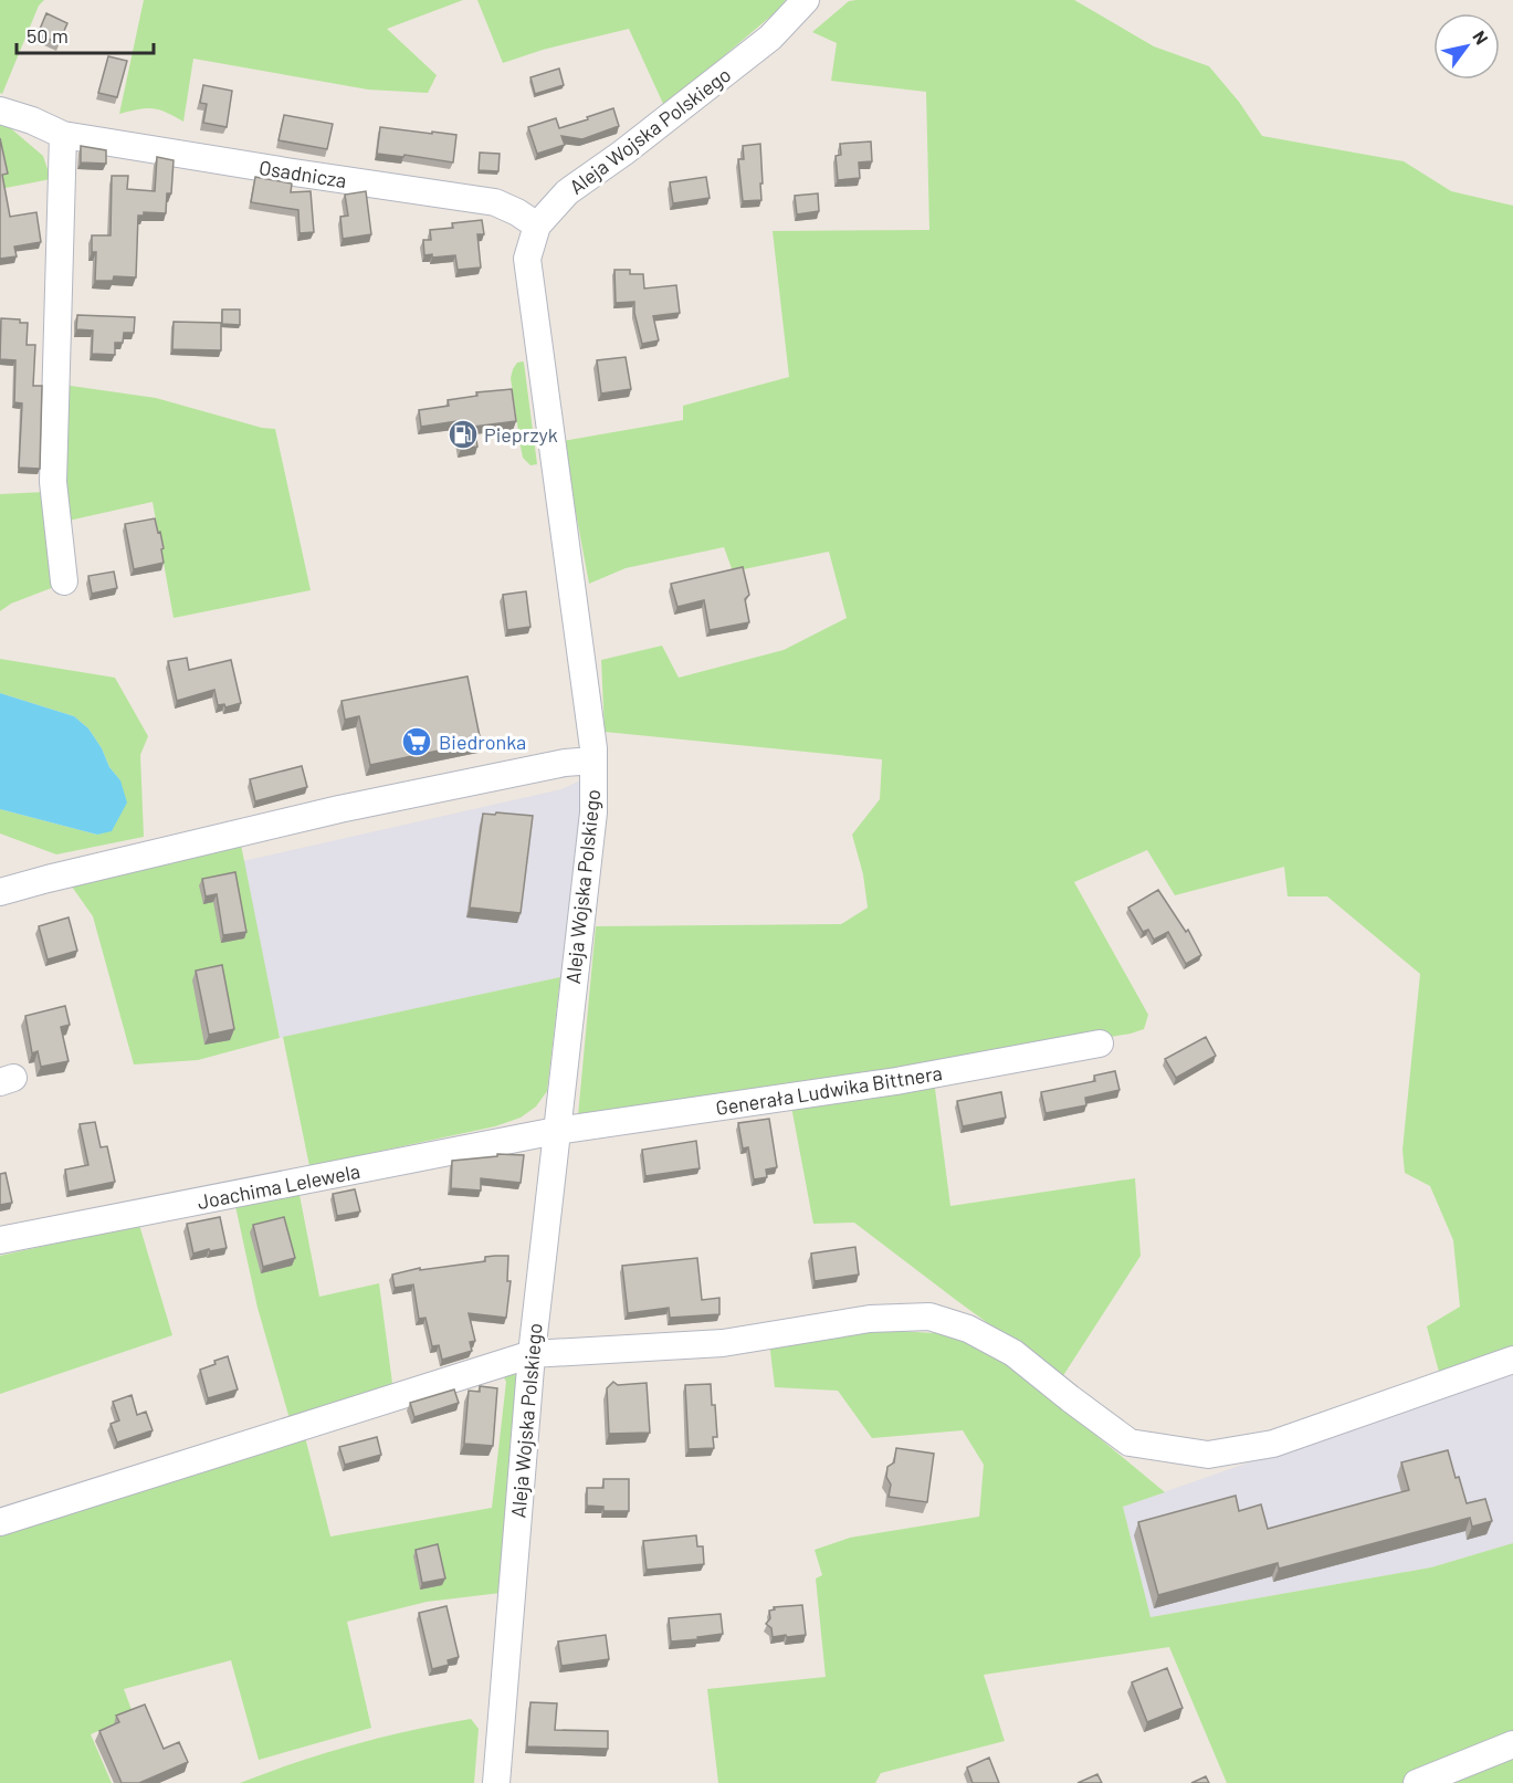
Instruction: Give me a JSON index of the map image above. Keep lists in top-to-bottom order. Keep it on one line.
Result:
{"streets":{"street":["Aleja Wojska Polskiego","Osadnicza","Generała Ludwika Bittnera","Joachima Lelewela"]},"crossings":[["Aleja Wojska Polskiego","Osadnicza"],["Aleja Wojska Polskiego","Generała Ludwika Bittnera"],["Aleja Wojska Polskiego","Joachima Lelewela"],["Generała Ludwika Bittnera","Joachima Lelewela"]],"places":{"fuel station":["Pieprzyk"],"supermarket":["Biedronka"]},"scale_bar":"50 m","north":"top right"}
